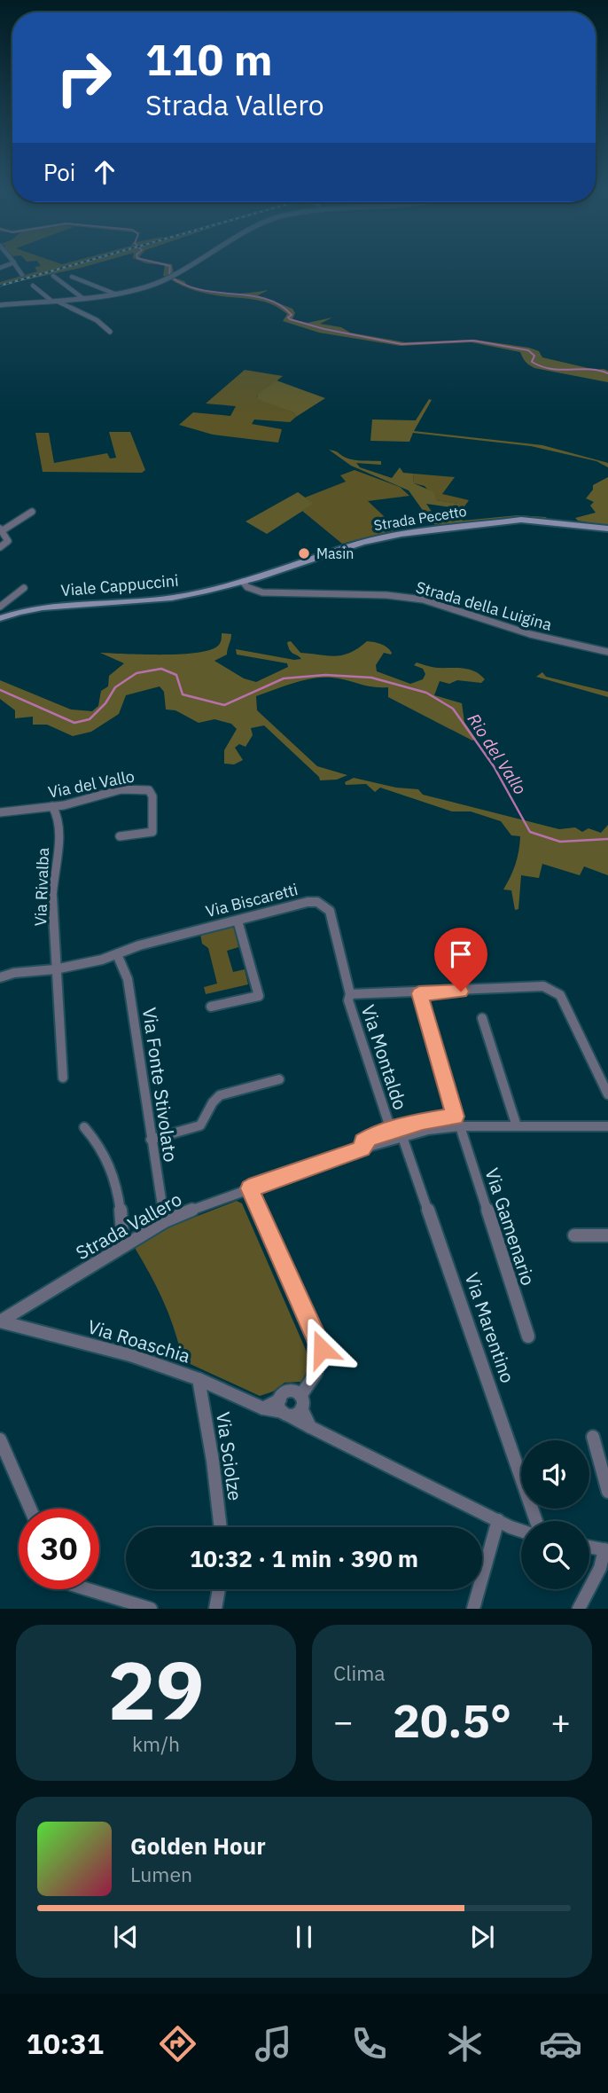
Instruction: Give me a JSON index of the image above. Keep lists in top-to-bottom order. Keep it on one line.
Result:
{"streets":{"main road":["Strada Pecetto","Viale Cappuccini"],"street":["Strada della Luigina","Via del Vallo","Via Rivalba","Via Biscaretti","Via Montaldo","Via Fonte Stivolato","Strada Vallero","Via Gamenario","Via Marentino","Via Roaschia","Via Sciolze"]},"crossings":[["Strada Pecetto","Viale Cappuccini"],["Strada Pecetto","Strada della Luigina"],["Viale Cappuccini","Strada della Luigina"],["Via del Vallo","Via Rivalba"],["Via Rivalba","Via Biscaretti"],["Via Biscaretti","Via Montaldo"],["Via Biscaretti","Via Fonte Stivolato"],["Via Fonte Stivolato","Strada Vallero"],["Strada Vallero","Via Gamenario"],["Strada Vallero","Via Marentino"],["Strada Vallero","Via Roaschia"],["Via Roaschia","Via Sciolze"]],"water":["Rio del Vallo"],"places":["Masin"],"page":{"turn":["110 m","Strada Vallero"],"then":"Poi","limit":"30","trip":"10:32 · 1 min · 390 m","tile":[["29","km/h"],"Clima"],"heat":["−","20.5°","+"],"song":["Golden Hour","Lumen"],"tabs":"10:31"}}
